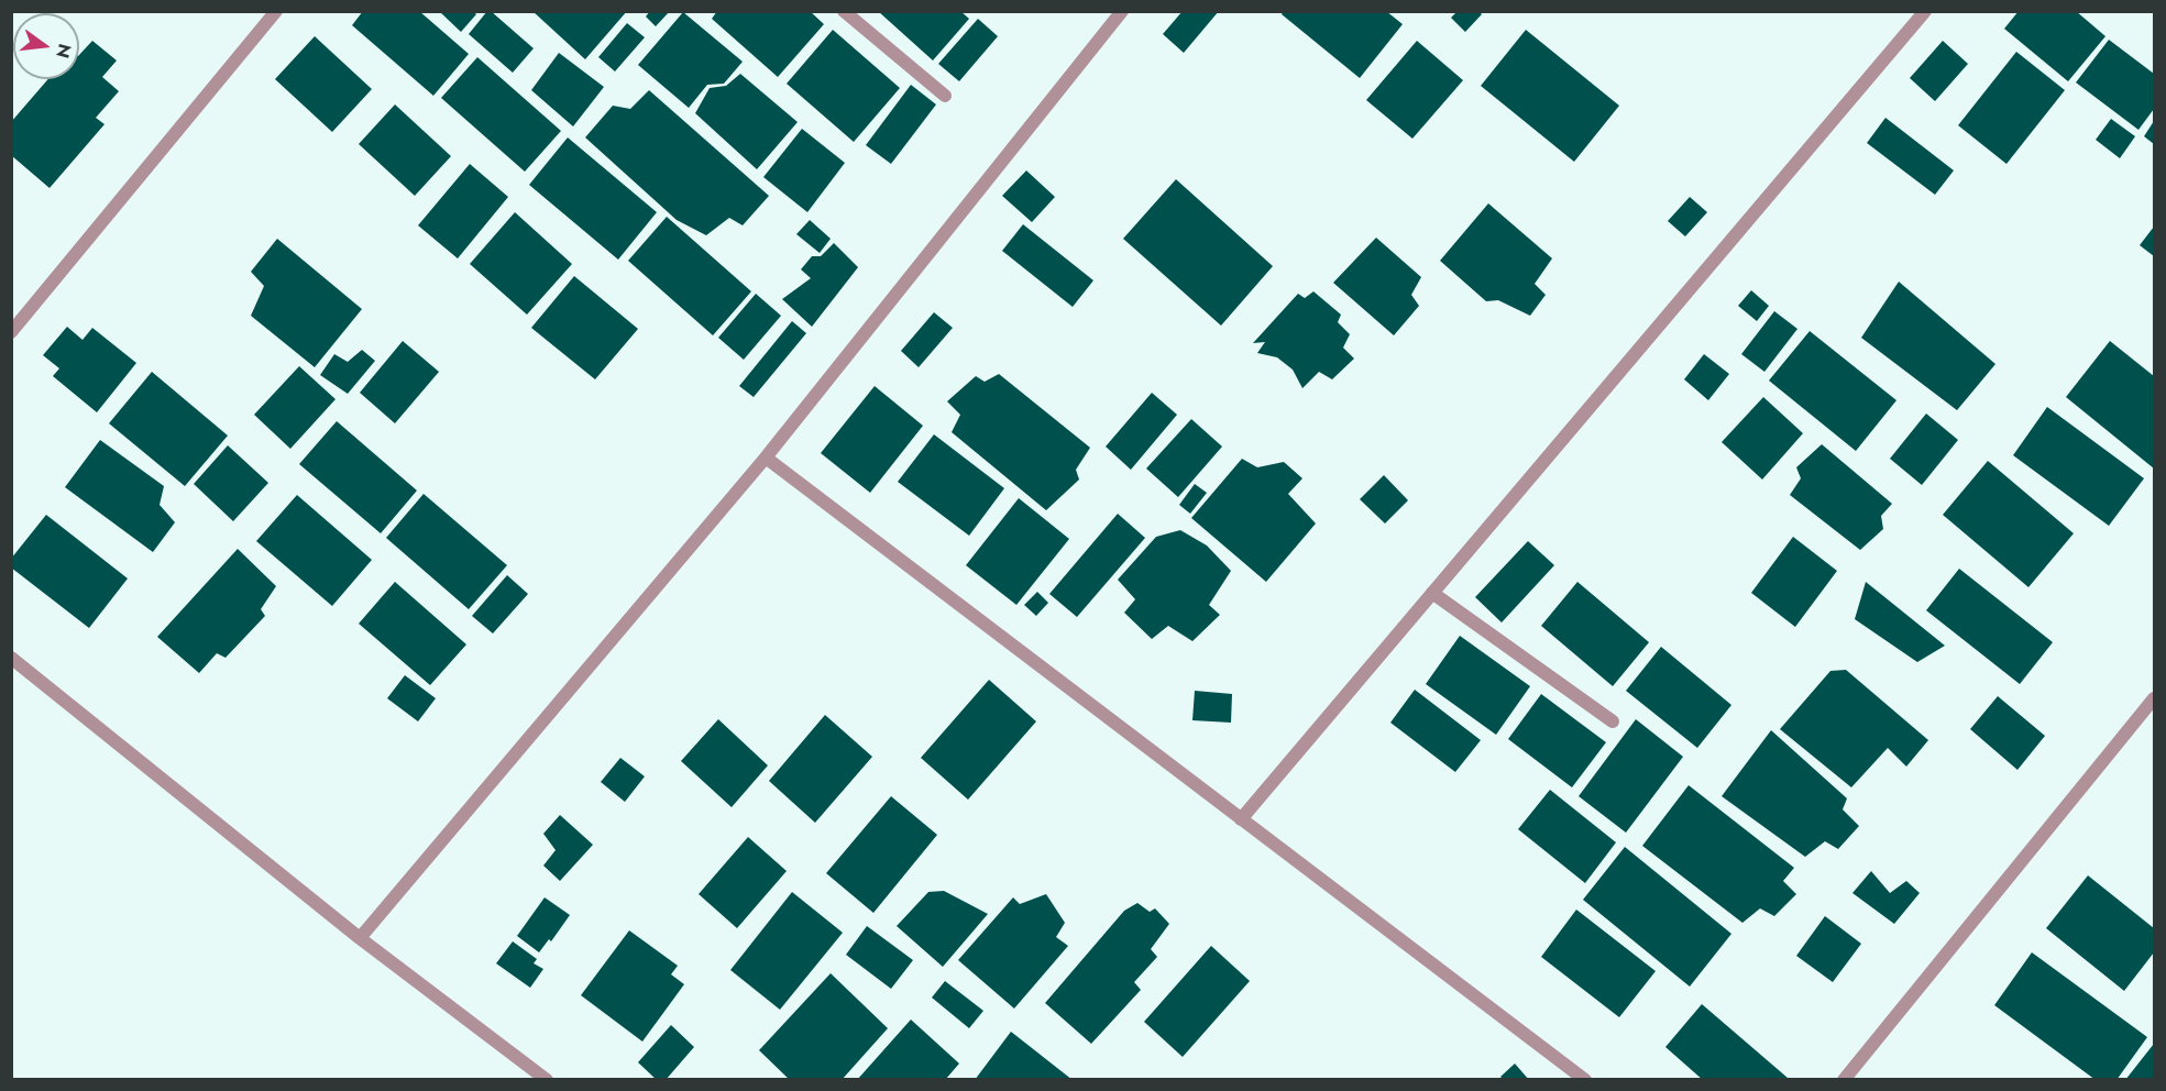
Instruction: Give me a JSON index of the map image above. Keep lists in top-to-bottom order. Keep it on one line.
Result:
{"north":"right"}
